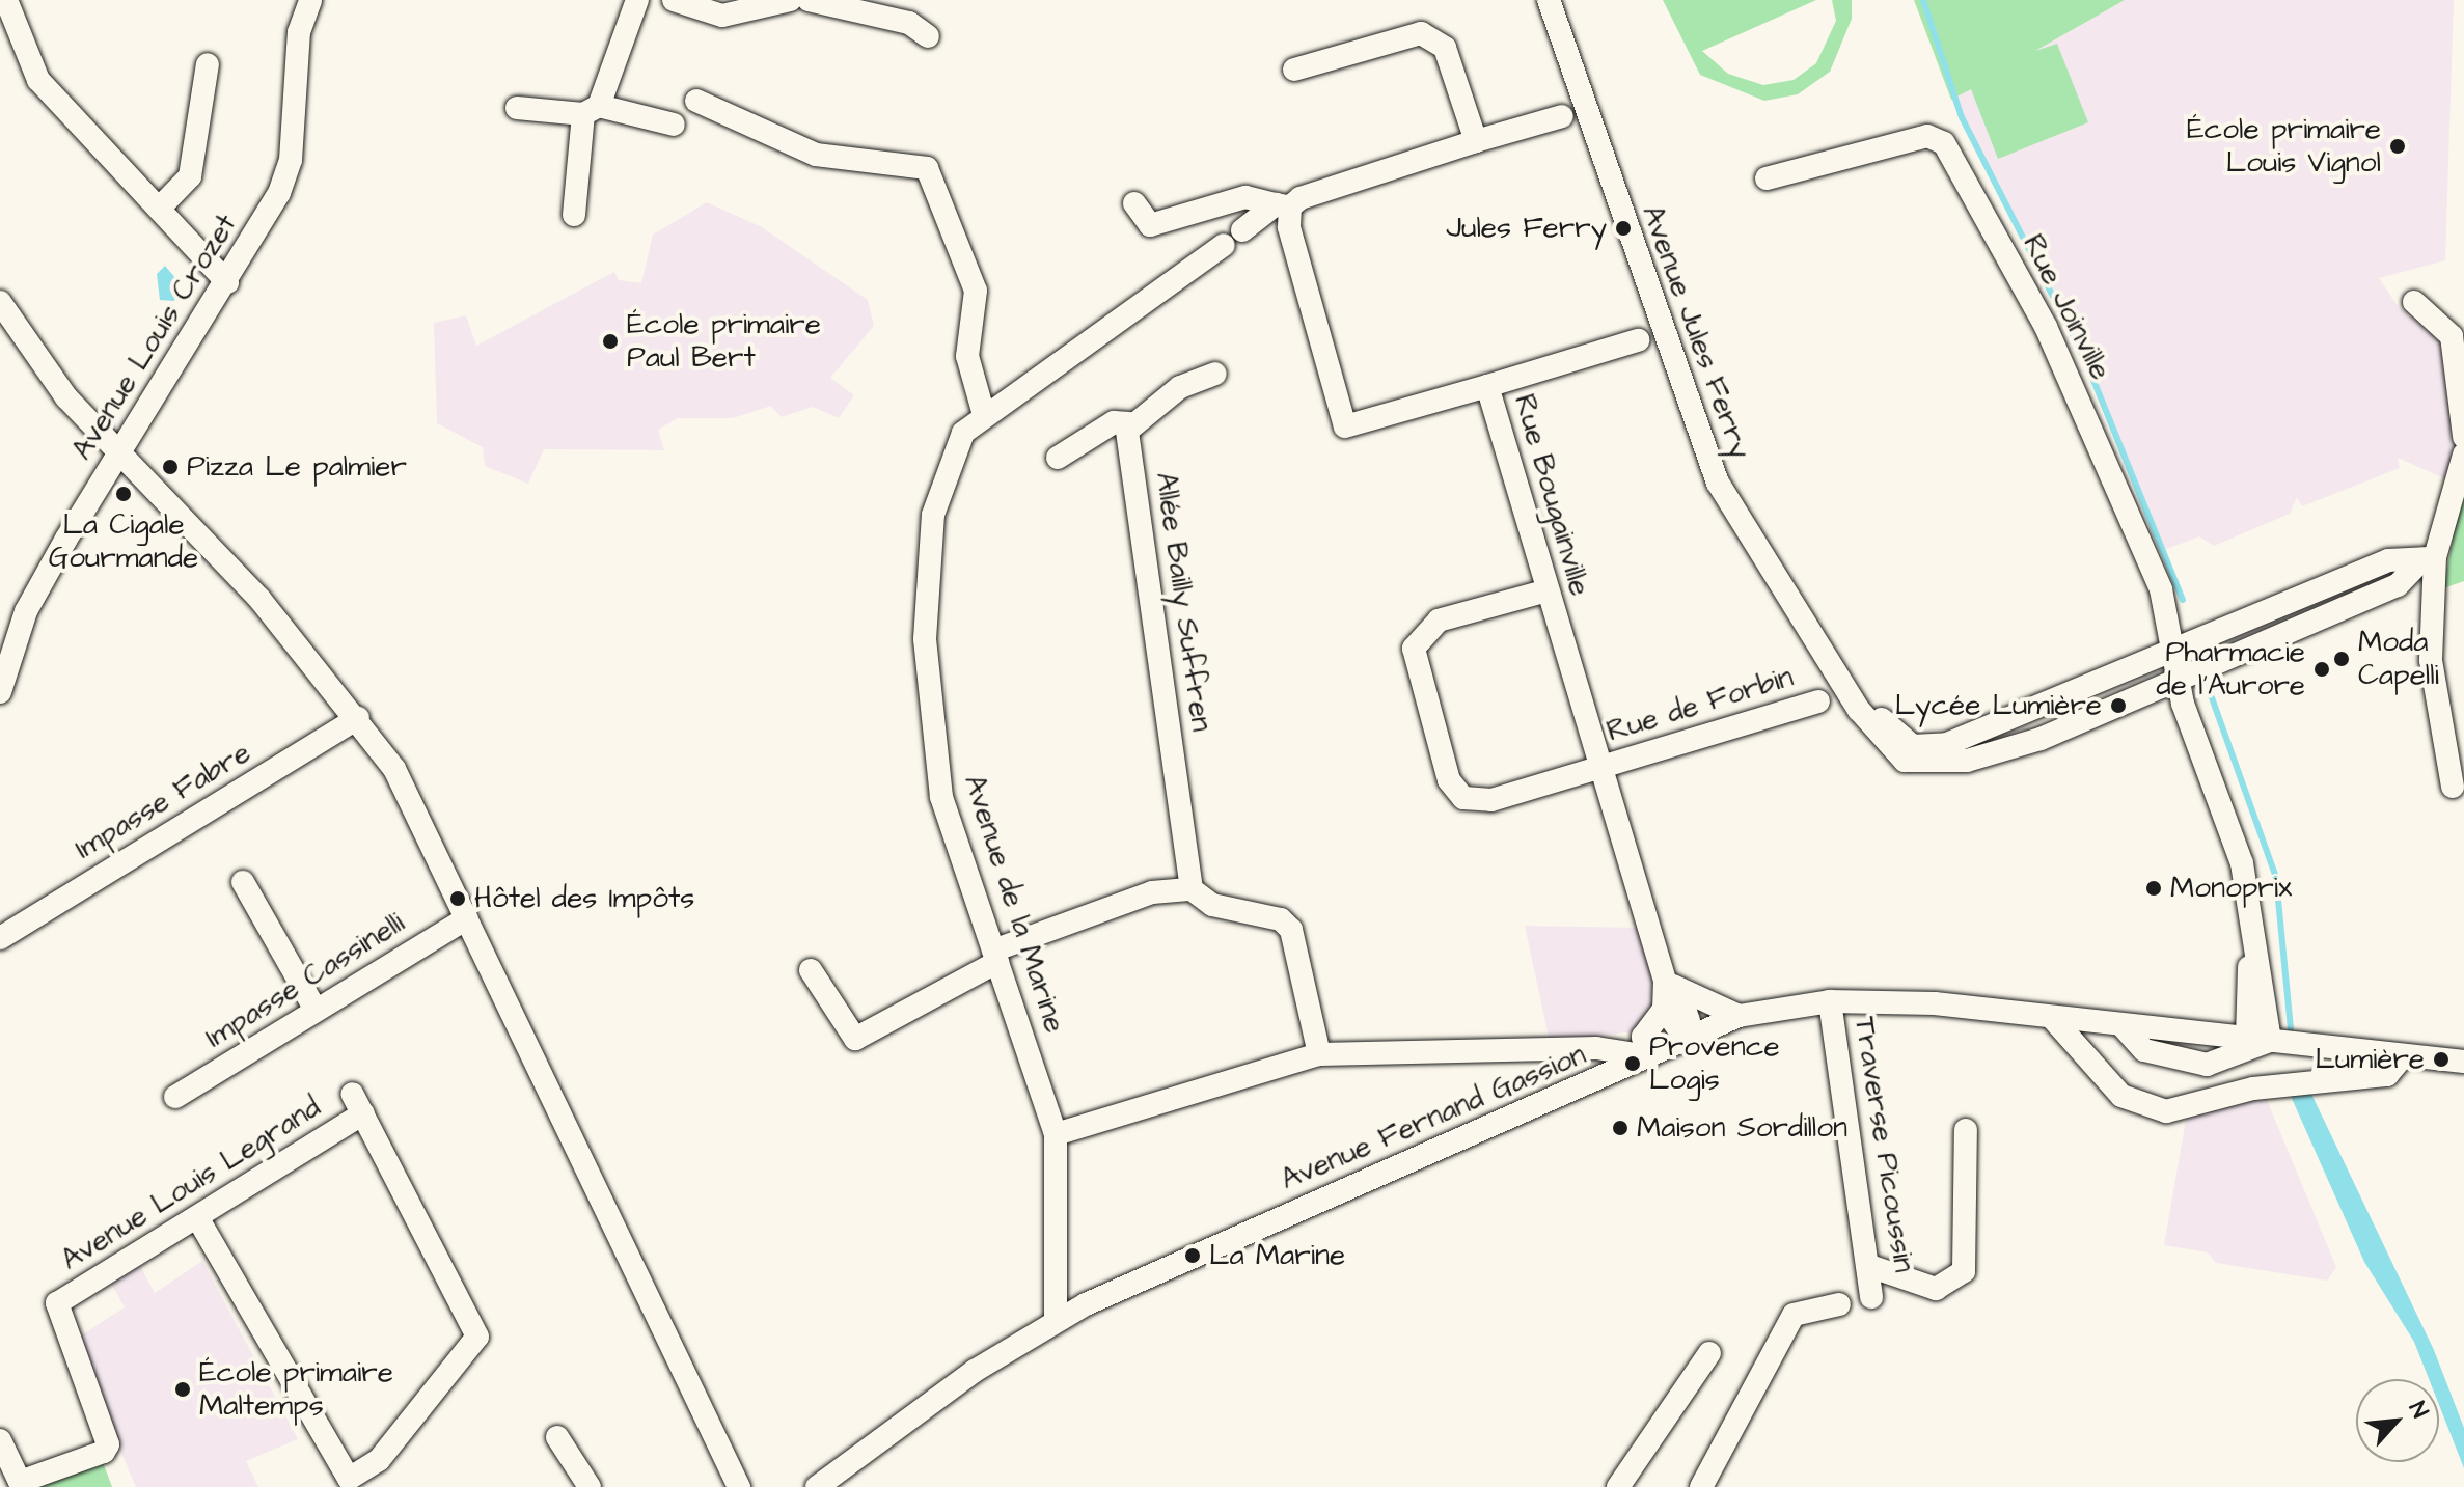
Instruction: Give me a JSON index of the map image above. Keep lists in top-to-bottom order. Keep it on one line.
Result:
{"streets":{"street":["Rue Joinville","Avenue Jules Ferry","Avenue Louis Crozet","Rue Bougainville","Allée Bailly Suffren","Rue de Forbin","Impasse Fabre","Avenue de la Marine","Impasse Cassinelli","Avenue Fernand Gassion","Traverse Picoussin","Avenue Louis Legrand"]},"crossings":[["Rue Joinville","Avenue Jules Ferry"],["Rue Joinville","Avenue Fernand Gassion"],["Rue Bougainville","Rue de Forbin"],["Rue Bougainville","Avenue Fernand Gassion"],["Avenue de la Marine","Avenue Fernand Gassion"],["Avenue Fernand Gassion","Traverse Picoussin"]],"places":["École primaire Louis Vignol","Jules Ferry","École primaire Paul Bert","Pizza Le palmier","La Cigale Gourmande","Moda Capelli","Pharmacie de l'Aurore","Lycée Lumière","Monoprix","Hôtel des Impôts","Lumière","Provence Logis","Maison Sordillon","La Marine","École primaire Maltemps"],"north":"top right"}
